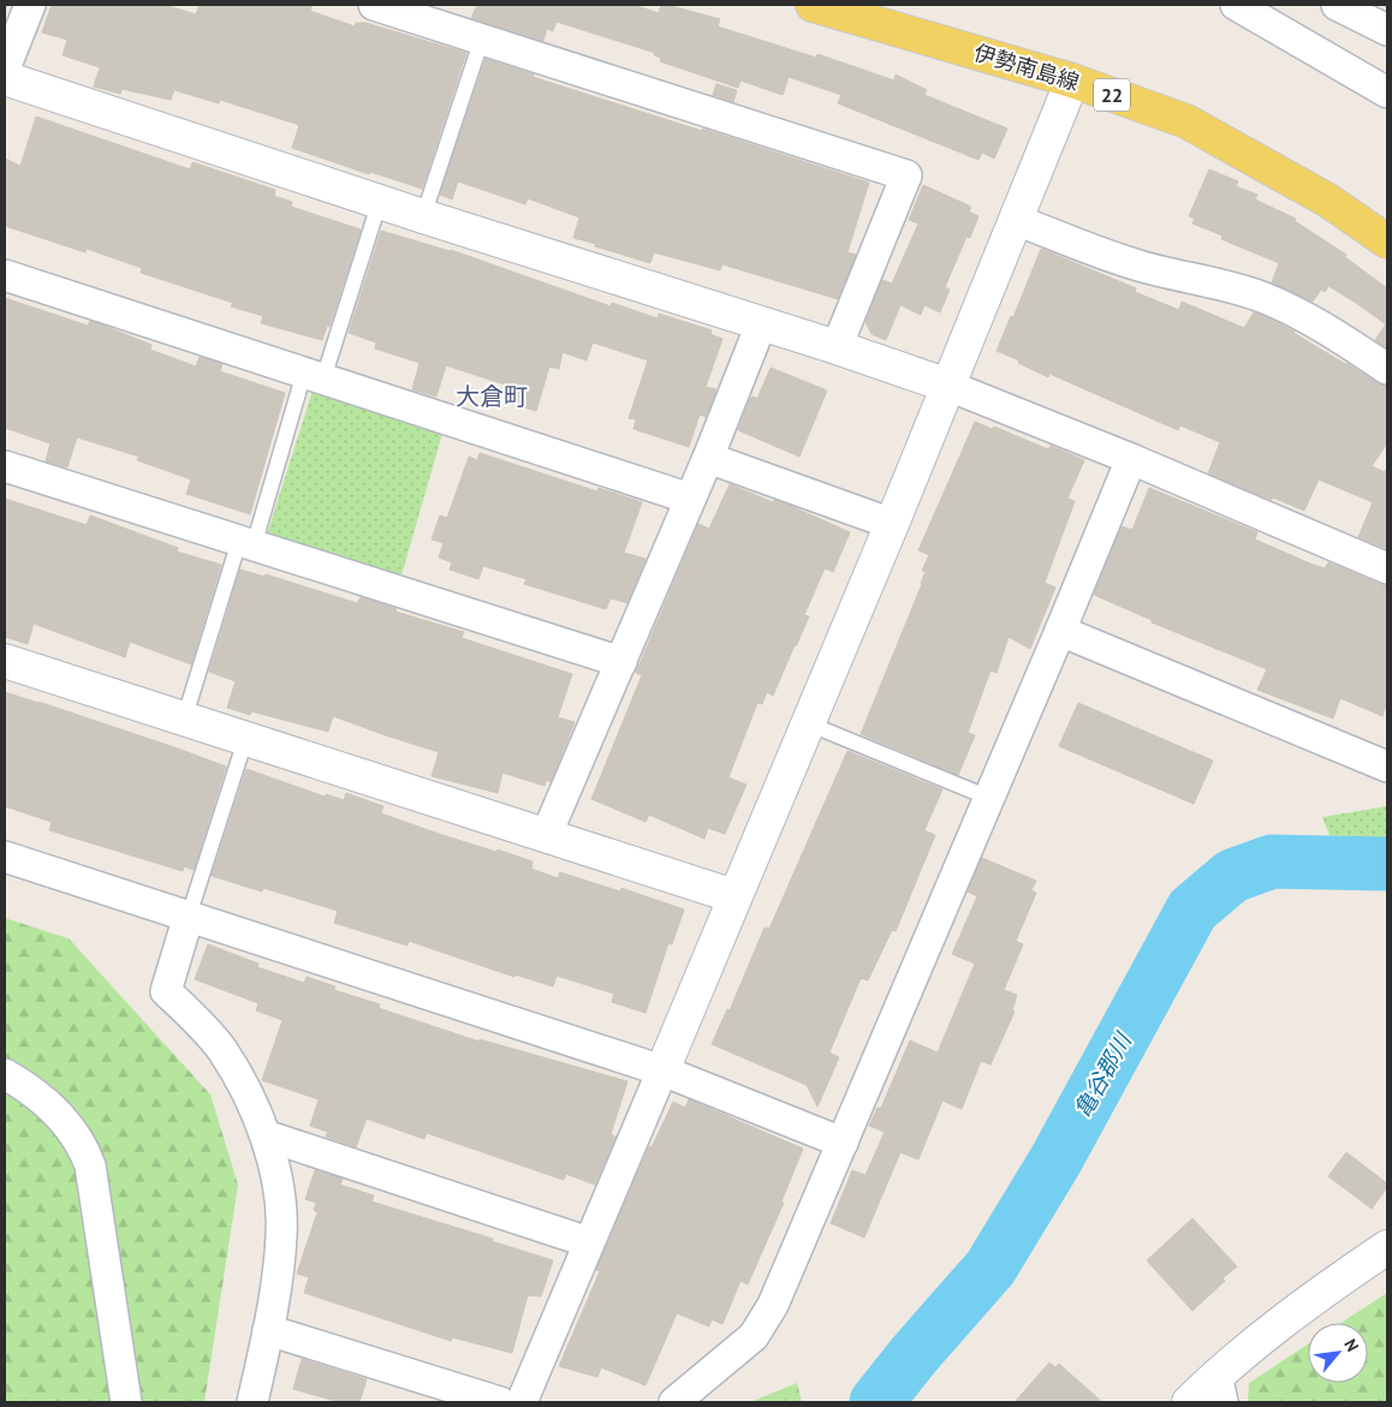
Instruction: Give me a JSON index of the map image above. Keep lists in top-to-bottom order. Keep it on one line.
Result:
{"streets":{"main road":["伊勢南島線","22"]},"districts":["大倉町"],"water":["亀谷郡川"],"north":"top right"}
